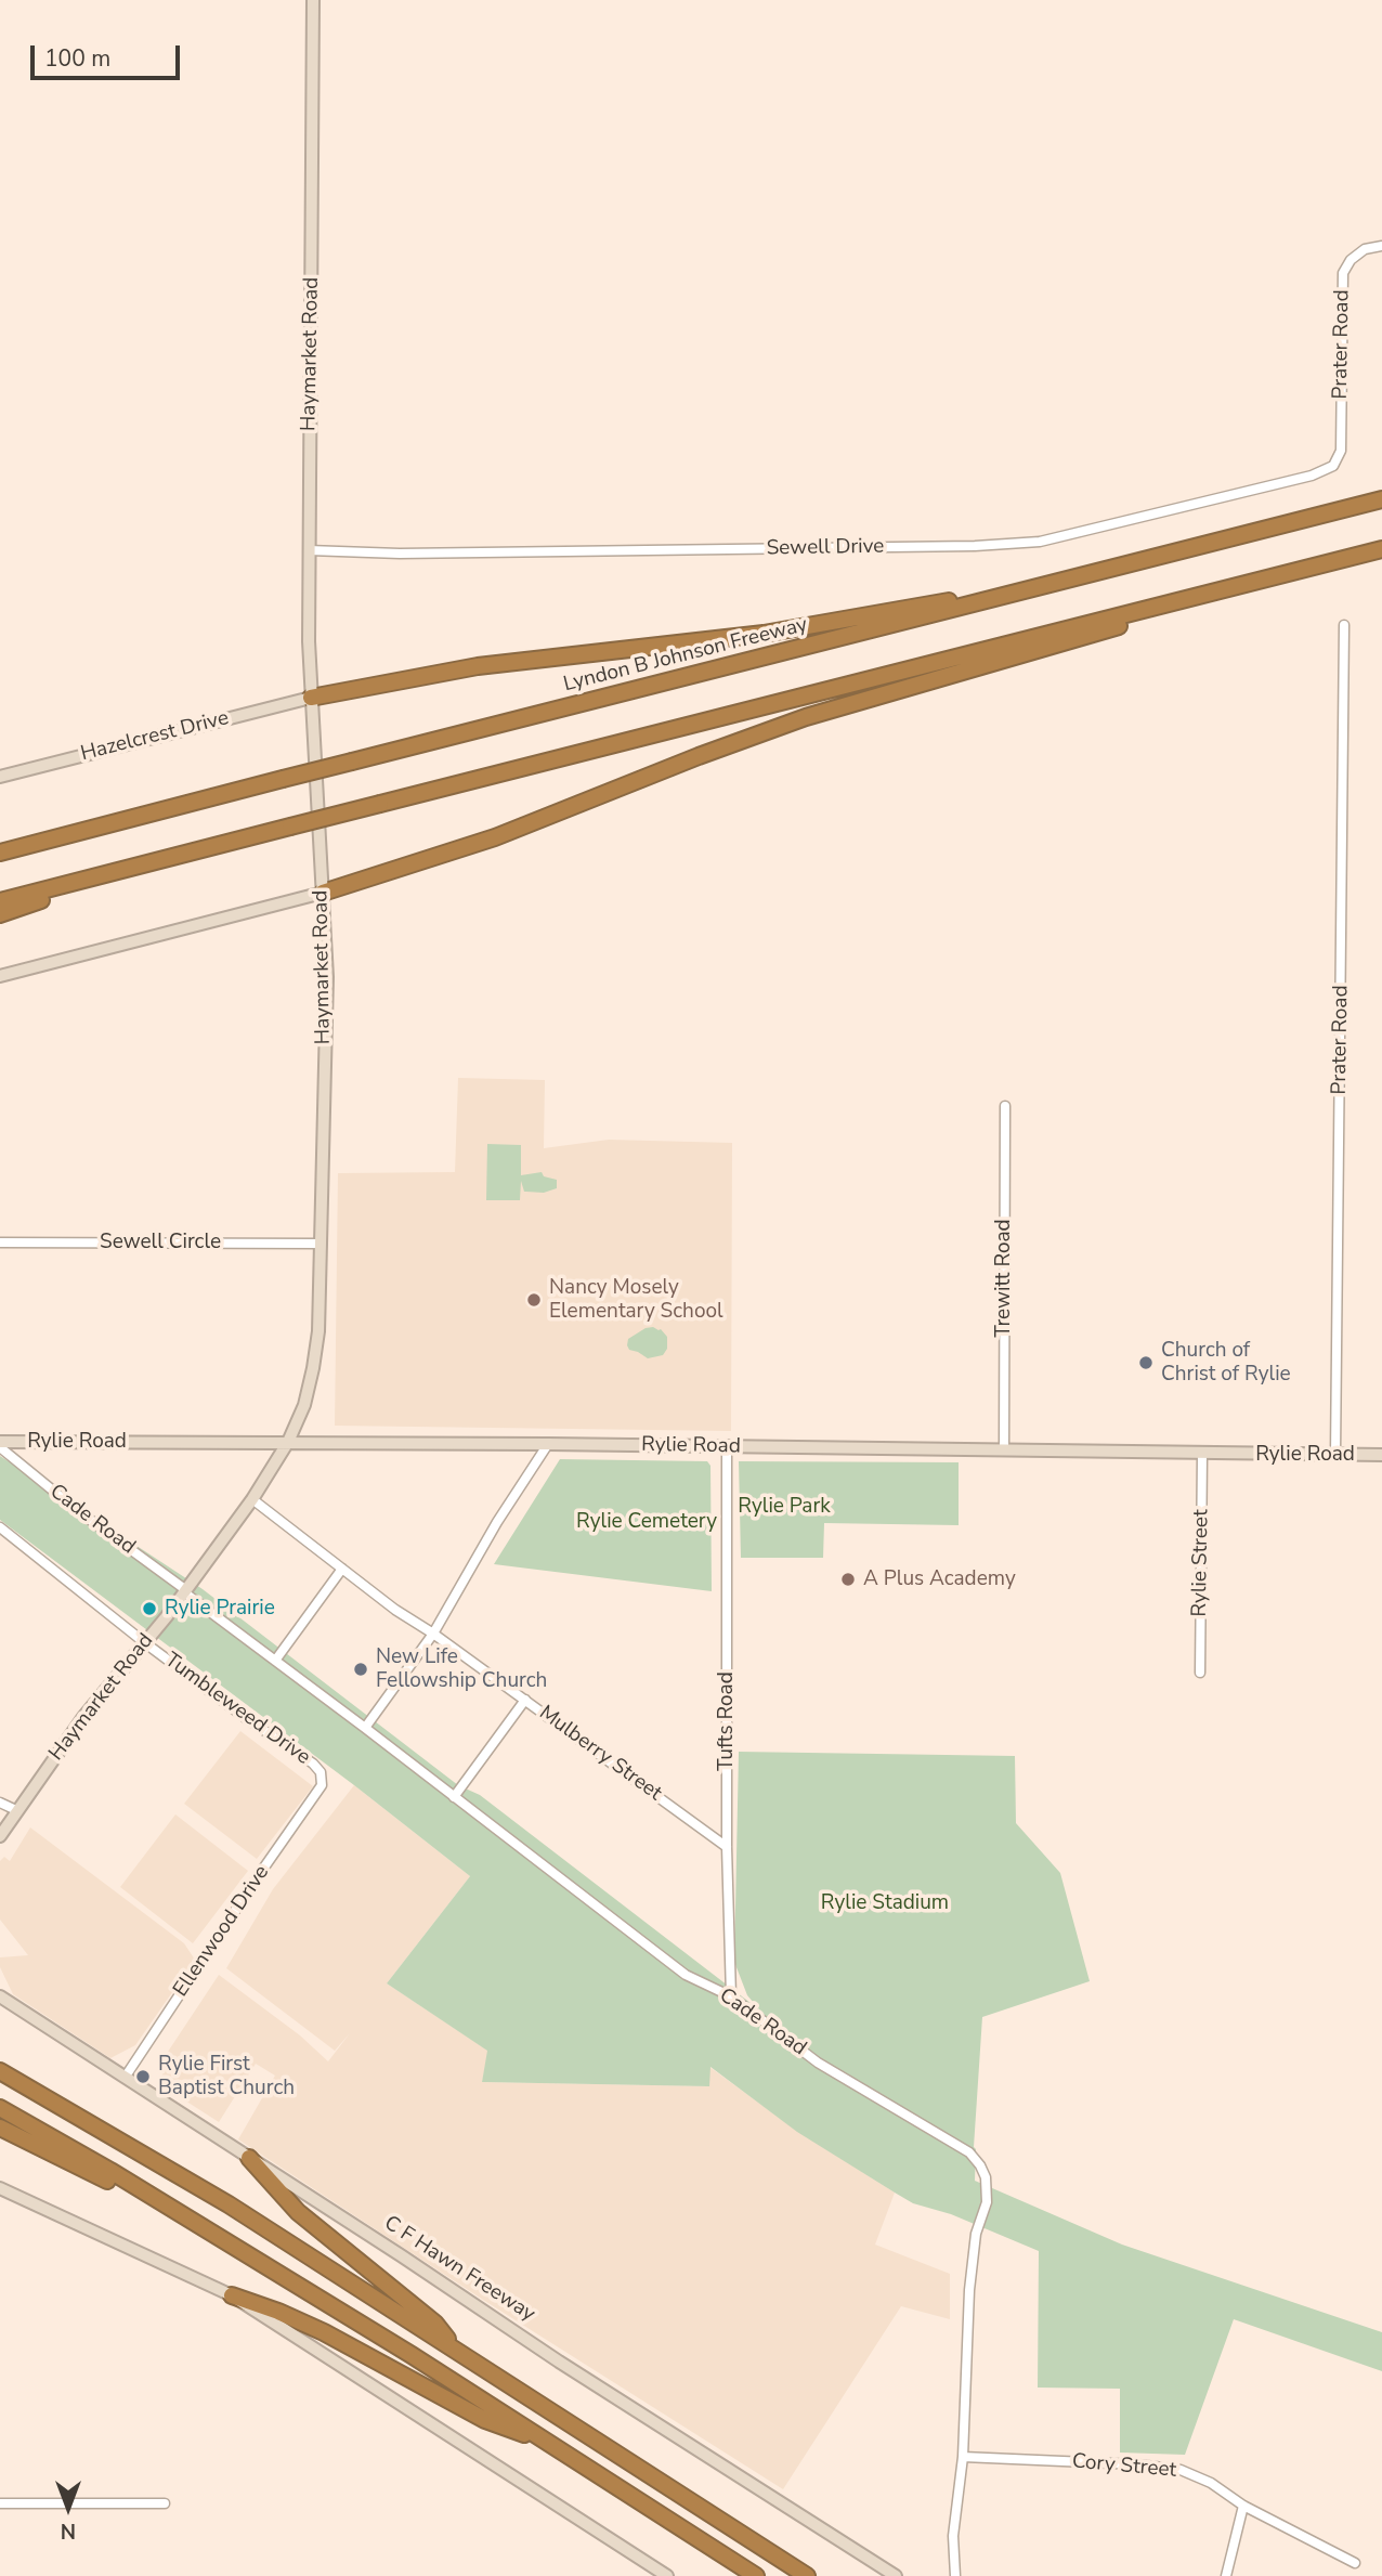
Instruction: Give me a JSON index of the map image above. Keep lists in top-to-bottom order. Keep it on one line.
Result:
{"streets":{"highway":["Lyndon B Johnson Freeway"],"street":["Prater Road","Haymarket Road","Sewell Drive","Hazelcrest Drive","Sewell Circle","Trewitt Road","Rylie Road","Cade Road","Rylie Street","Tumbleweed Drive","Tufts Road","Mulberry Street","Ellenwood Drive","C F Hawn Freeway","Cory Street"]},"crossings":[["Prater Road","Sewell Drive"],["Prater Road","Rylie Road"],["Haymarket Road","Sewell Drive"],["Haymarket Road","Hazelcrest Drive"],["Haymarket Road","Sewell Circle"],["Haymarket Road","Rylie Road"],["Haymarket Road","Cade Road"],["Haymarket Road","Tumbleweed Drive"],["Haymarket Road","Mulberry Street"],["Trewitt Road","Rylie Road"],["Rylie Road","Cade Road"],["Rylie Road","Rylie Street"],["Rylie Road","Tufts Road"],["Cade Road","Tufts Road"],["Cade Road","Cory Street"],["Tumbleweed Drive","Ellenwood Drive"],["Tufts Road","Mulberry Street"],["Ellenwood Drive","C F Hawn Freeway"]],"parks":["Rylie Park","Rylie Cemetery","Rylie Stadium"],"places":["Nancy Mosely Elementary School","Church of Christ of Rylie","A Plus Academy","Rylie Prairie","New Life Fellowship Church","Rylie First Baptist Church"],"scale_bar":"100 m","north":"bottom"}
